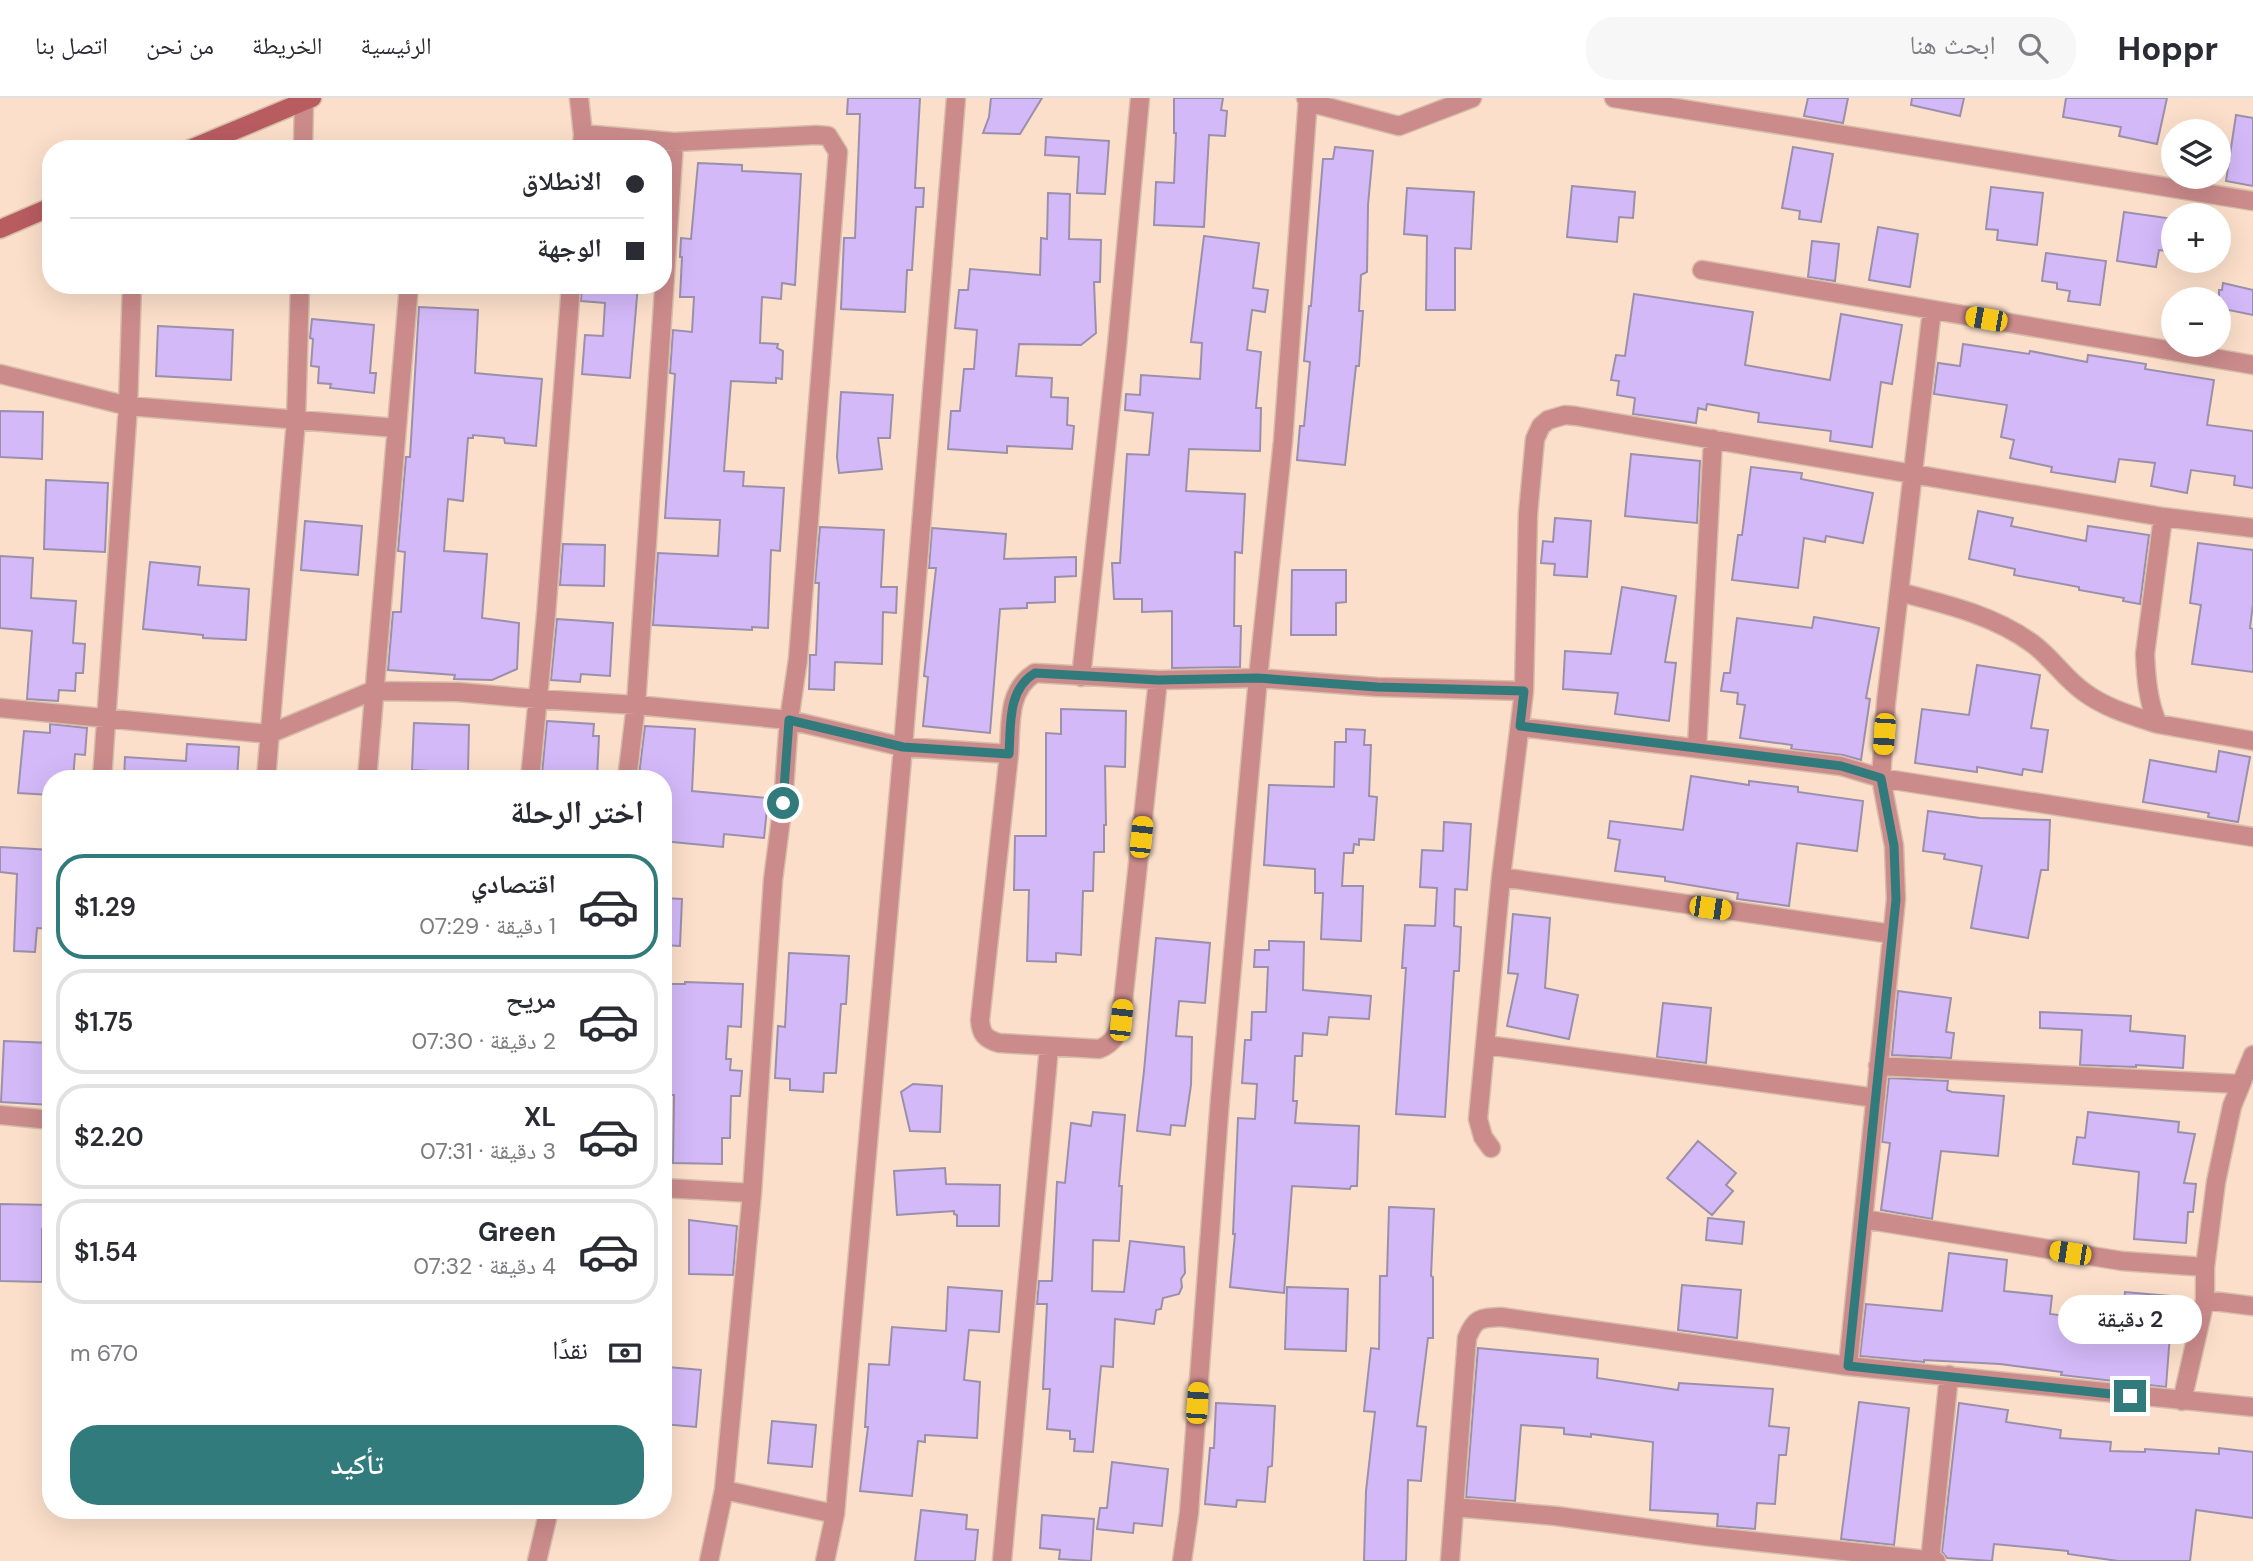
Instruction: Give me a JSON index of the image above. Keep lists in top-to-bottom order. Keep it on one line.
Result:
{"page":{"header":"Hoppr","search":"ابحث هنا","nav":["الرئيسية","الخريطة","من نحن","اتصل بنا"],"map_buttons":["+","−"],"banner":["الانطلاق","الوجهة"],"heading":"اختر الرحلة","list":[{"name":"اقتصادي","note":"1 دقيقة · 07:29","value":"$1.29"},{"name":"مريح","note":"2 دقيقة · 07:30","value":"$1.75"},{"name":"XL","note":"3 دقيقة · 07:31","value":"$2.20"},{"name":"Green","note":"4 دقيقة · 07:32","value":"$1.54"}],"bubble":"2 دقيقة","pay":["نقدًا","670 m"],"buttons":"تأكيد"}}
